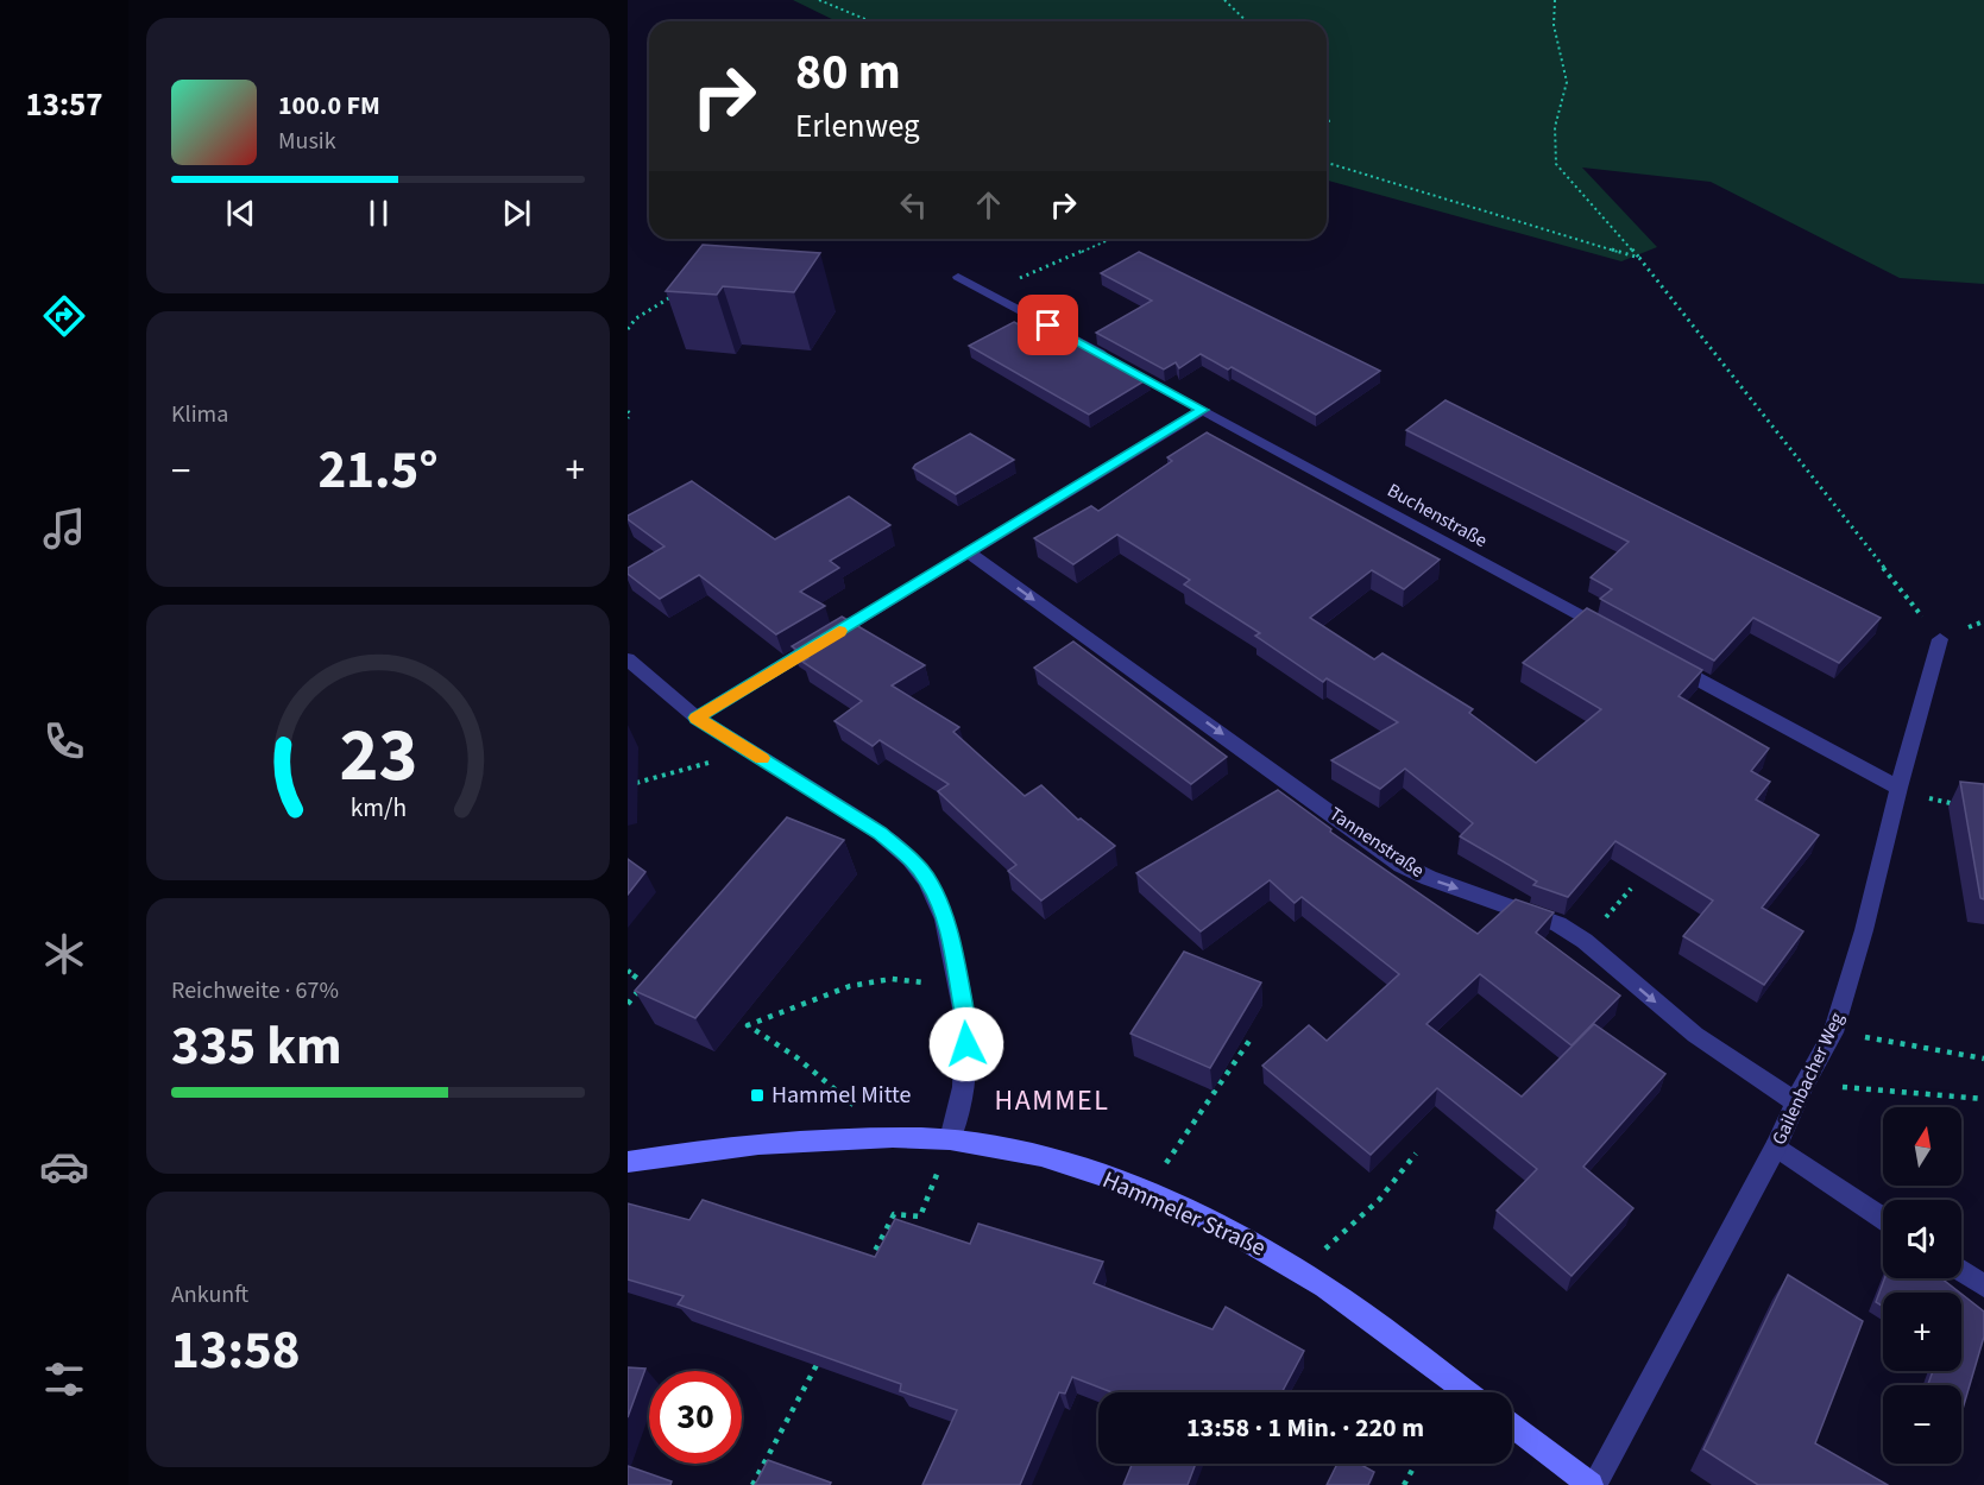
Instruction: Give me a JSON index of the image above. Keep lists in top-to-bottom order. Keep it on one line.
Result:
{"streets":{"main road":["Hammeler Straße"],"street":["Buchenstraße","Tannenstraße","Gailenbacher Weg"]},"crossings":[["Tannenstraße","Gailenbacher Weg"]],"one_way":["Tannenstraße"],"districts":["HAMMEL"],"places":{"transit":["Hammel Mitte"]},"north":"top","page":{"tabs":"13:57","turn":["80 m","Erlenweg"],"song":["100.0 FM","Musik"],"tile":["Klima",["Reichweite · 67%","335 km"],["Ankunft","13:58"]],"heat":["−","21.5°","+"],"map_buttons":["+","−"],"limit":"30","trip":"13:58 · 1 Min. · 220 m","gauge":["23","km/h"]}}
